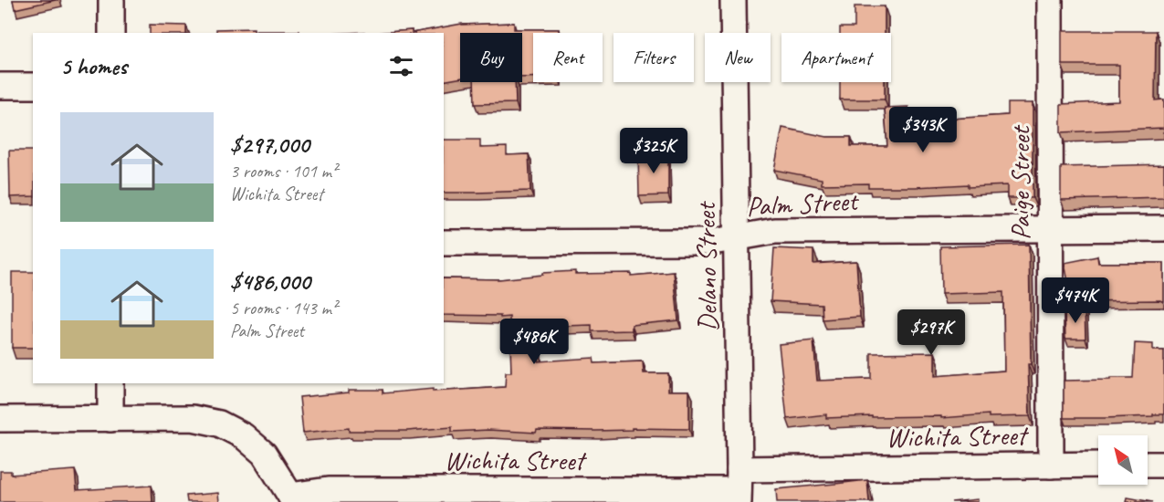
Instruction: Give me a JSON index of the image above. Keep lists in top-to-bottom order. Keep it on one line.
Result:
{"streets":{"street":["Paige Street","Palm Street","Delano Street","Wichita Street"]},"crossings":[["Paige Street","Palm Street"],["Paige Street","Wichita Street"],["Palm Street","Delano Street"],["Delano Street","Wichita Street"]],"north":"top left","page":{"chip":["Buy","Rent","Filters","New","Apartment"],"heading":"5 homes","list":[{"name":"$297,000","note":"3 rooms · 101 m² · Wichita Street"},{"name":"$486,000","note":"5 rooms · 143 m² · Palm Street"}],"price":["$343K","$325K","$474K","$297K","$486K"]}}
